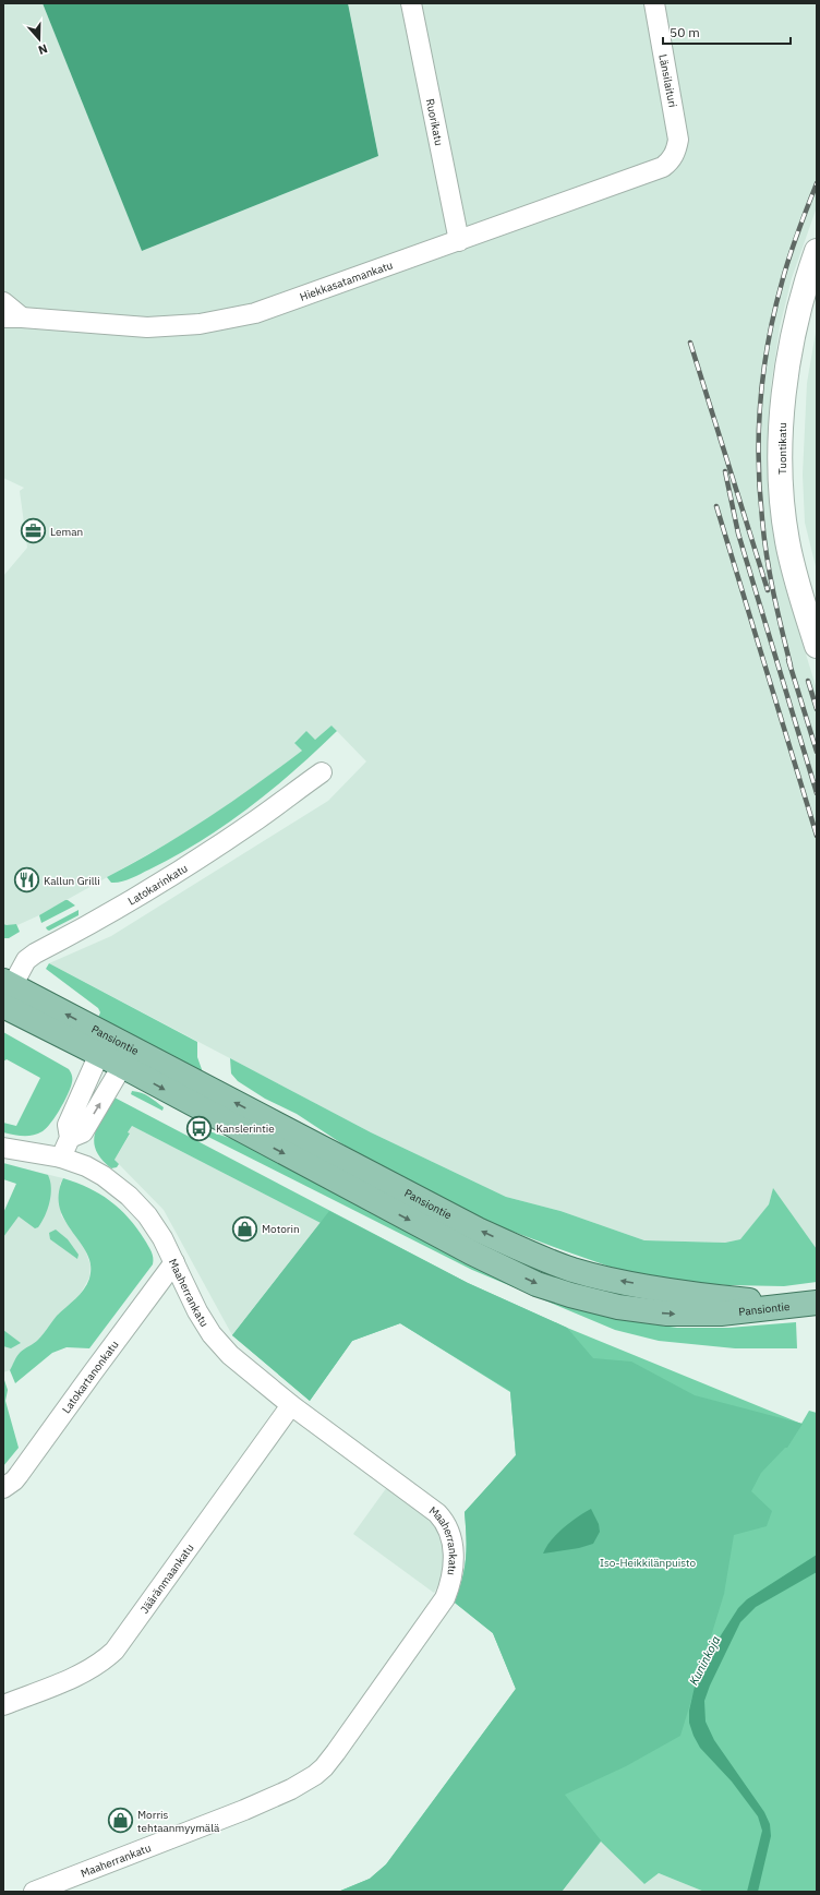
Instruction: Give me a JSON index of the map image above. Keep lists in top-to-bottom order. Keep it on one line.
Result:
{"streets":{"main road":["Pansiontie"],"street":["Länsilaituri","Ruorikatu","Hiekkasatamankatu","Tuontikatu","Latokarinkatu","Maaherrankatu","Latokartanonkatu","Jääränmaankatu"]},"crossings":[["Länsilaituri","Hiekkasatamankatu"],["Ruorikatu","Hiekkasatamankatu"],["Latokarinkatu","Pansiontie"],["Maaherrankatu","Latokartanonkatu"],["Maaherrankatu","Jääränmaankatu"]],"water":["Kuninkoja"],"parks":["Iso-Heikkilänpuisto"],"places":{"office":["Leman"],"restaurant":["Kallun Grilli"],"bus stop":["Kanslerintie"],"shop":["Motorin","Morris tehtaanmyymälä"]},"scale_bar":"50 m","north":"bottom"}
